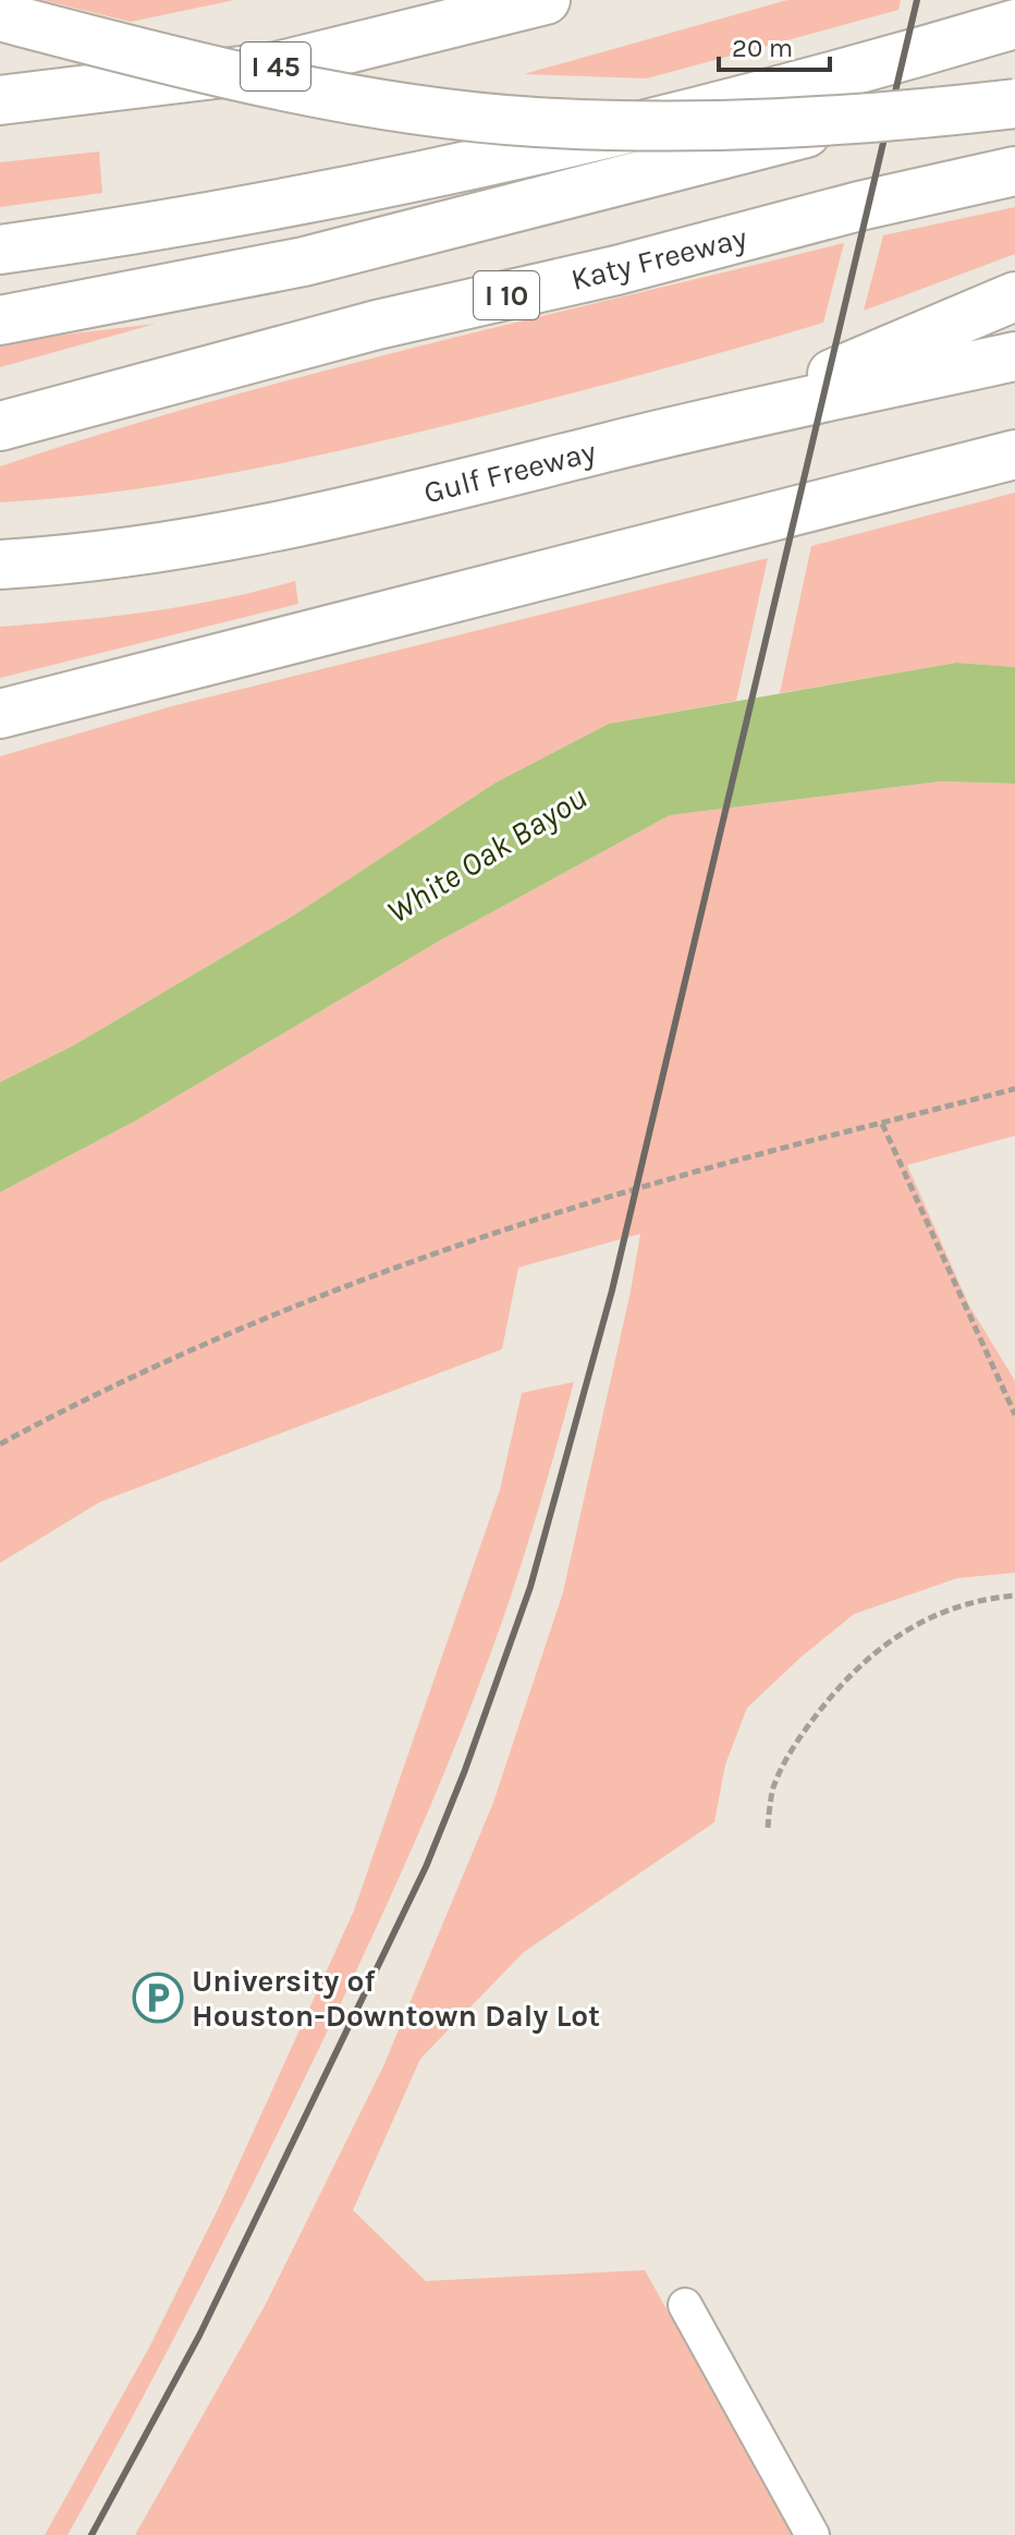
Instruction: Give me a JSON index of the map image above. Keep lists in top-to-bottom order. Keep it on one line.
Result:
{"streets":{"highway":["I 45","Katy Freeway","I 10","Gulf Freeway"]},"water":["White Oak Bayou"],"places":{"parking":["University of Houston-Downtown Daly Lot"]},"scale_bar":"20 m"}
